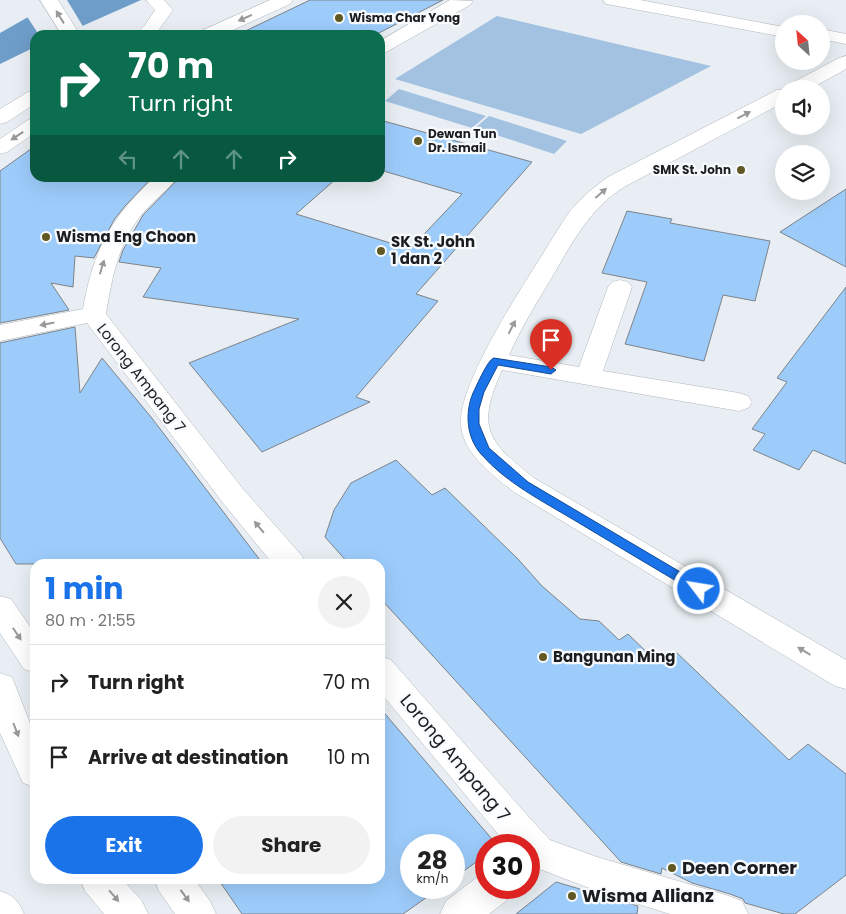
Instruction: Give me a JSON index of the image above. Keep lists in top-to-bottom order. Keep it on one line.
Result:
{"streets":{"street":["Lorong Ampang 7"]},"one_way":["Lorong Ampang 7"],"places":["Wisma Char Yong","Dewan Tun Dr. Ismail","SMK St. John","Wisma Eng Choon","SK St. John 1 dan 2","Bangunan Ming","Deen Corner","Wisma Allianz"],"north":"top left","page":{"turn":["70 m","Turn right"],"heading":["1 min","80 m · 21:55"],"list":[{"name":"Turn right","value":"70 m"},{"name":"Arrive at destination","value":"10 m"}],"buttons":["Exit","Share"],"speed":"28 km/h","limit":"30"}}
